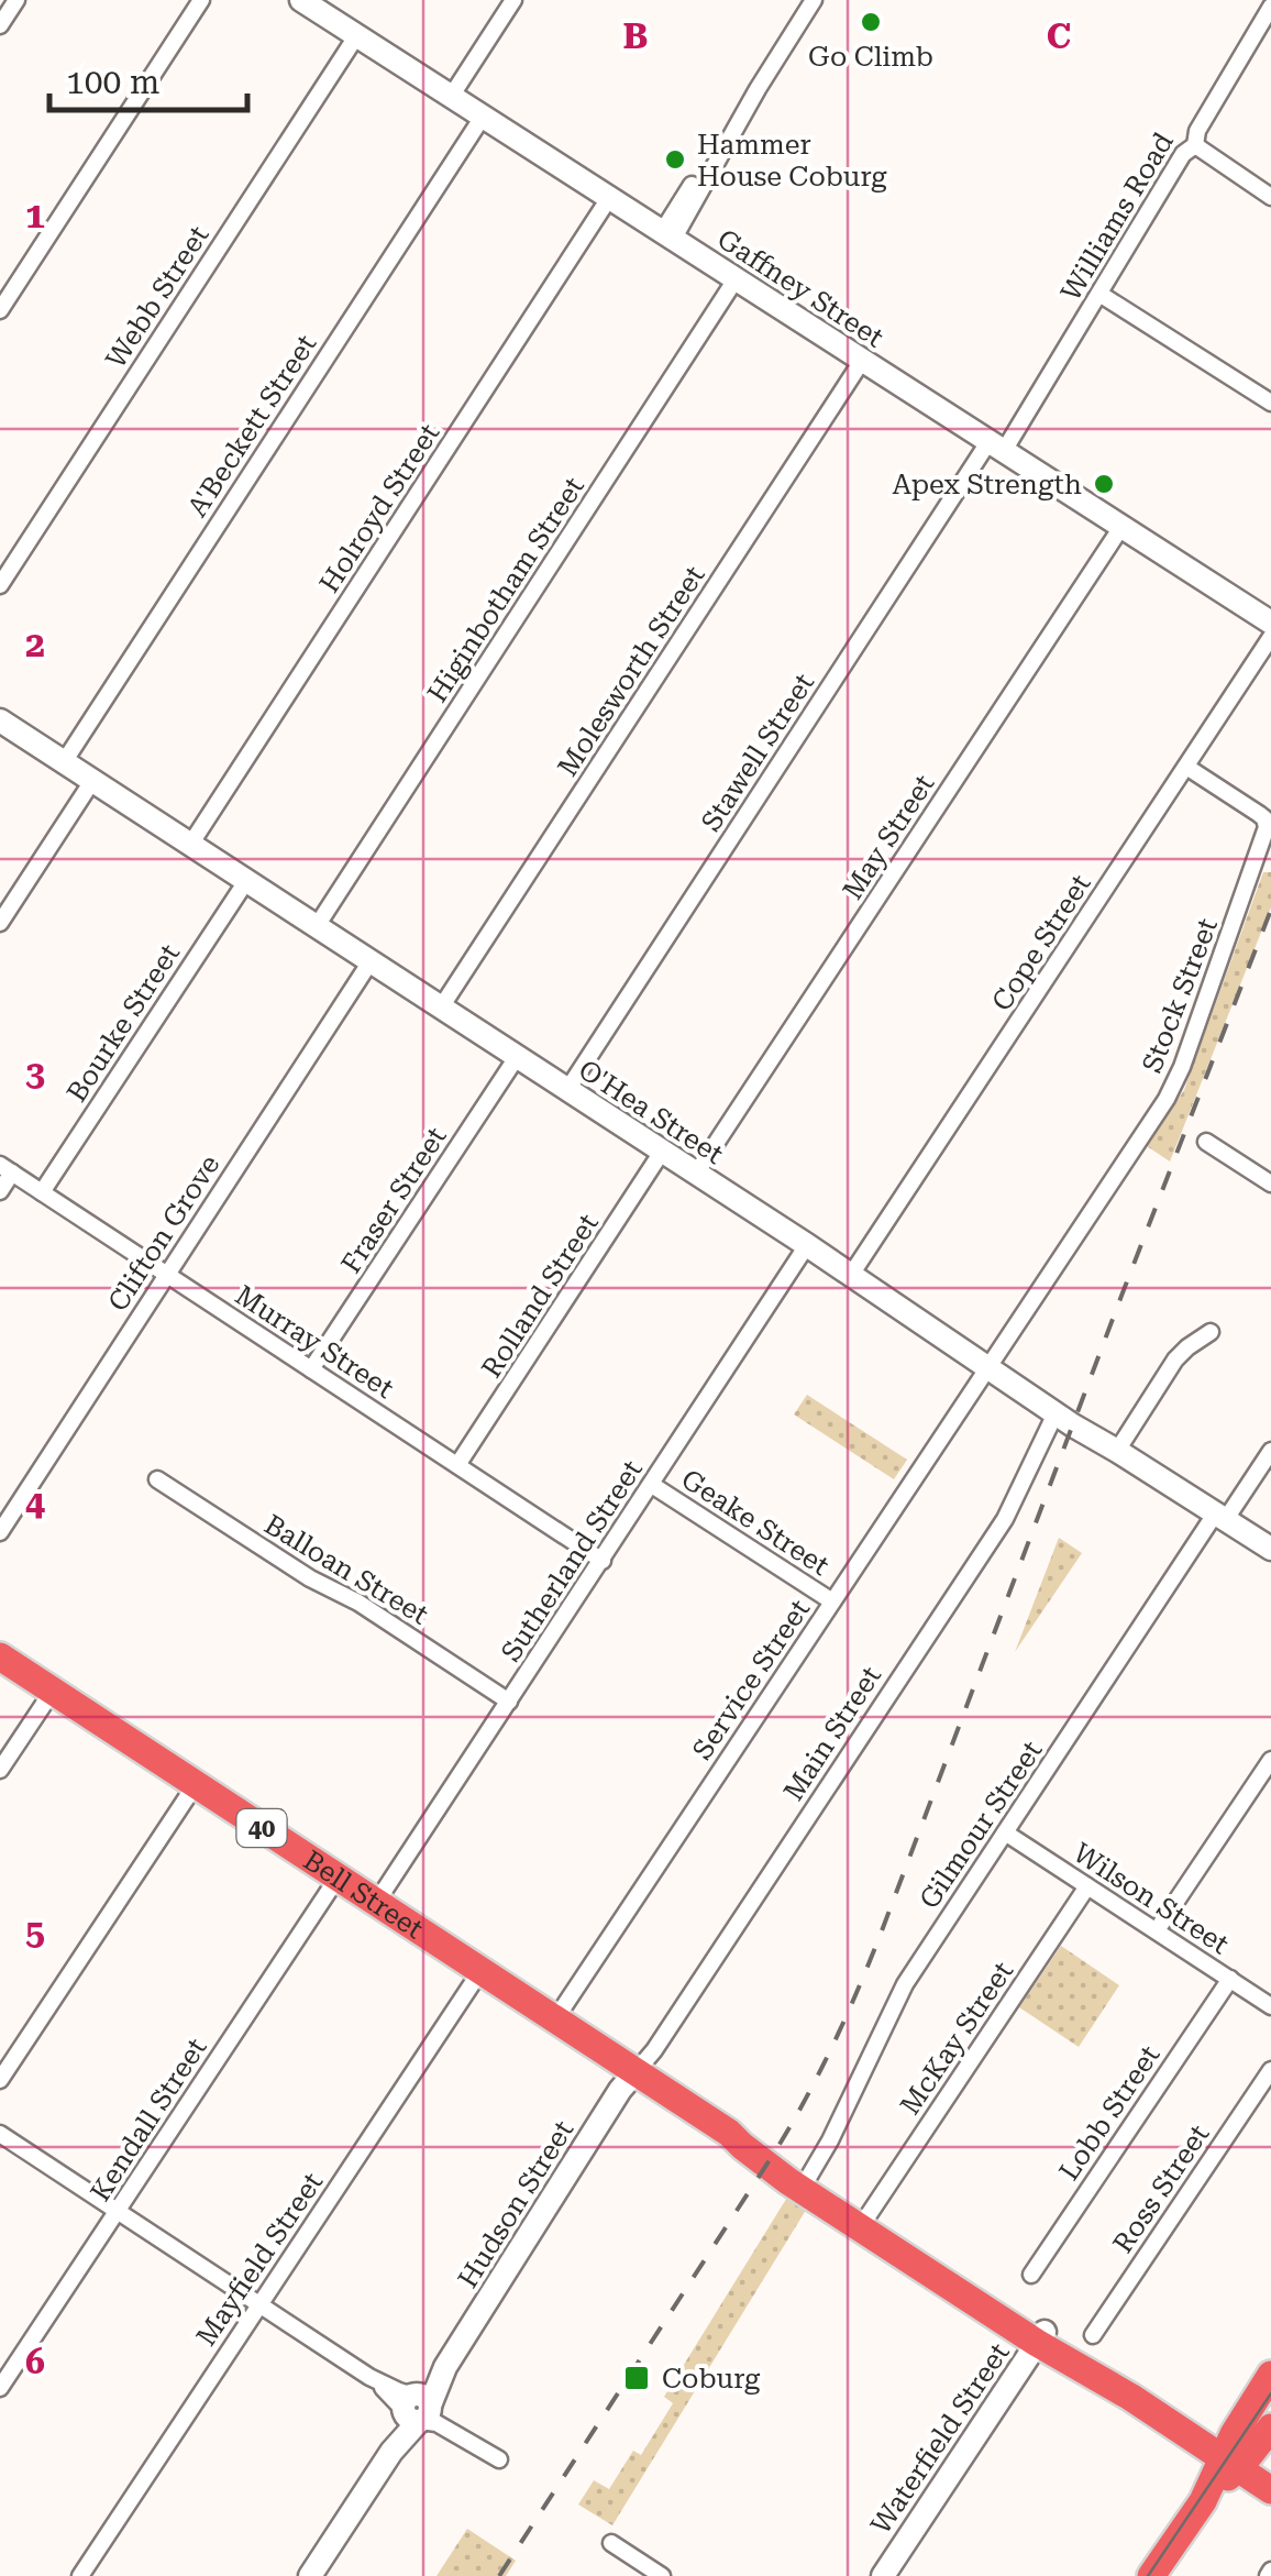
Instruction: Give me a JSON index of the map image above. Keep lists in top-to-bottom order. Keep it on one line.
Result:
{"streets":{"highway":["40","Bell Street"],"street":["Williams Road","Gaffney Street","Webb Street","A'Beckett Street","Holroyd Street","Higinbotham Street","Molesworth Street","Stawell Street","May Street","Cope Street","Stock Street","Bourke Street","O'Hea Street","Fraser Street","Clifton Grove","Rolland Street","Murray Street","Geake Street","Sutherland Street","Balloan Street","Service Street","Main Street","Gilmour Street","Wilson Street","McKay Street","Lobb Street","Kendall Street","Ross Street","Hudson Street","Mayfield Street","Waterfield Street"]},"crossings":[["Williams Road","Gaffney Street"],["Williams Road","Stawell Street"],["Gaffney Street","Webb Street"],["Gaffney Street","A'Beckett Street"],["Gaffney Street","Holroyd Street"],["Gaffney Street","Higinbotham Street"],["Gaffney Street","Molesworth Street"],["Gaffney Street","Stawell Street"],["Gaffney Street","May Street"],["A'Beckett Street","O'Hea Street"],["Holroyd Street","O'Hea Street"],["Higinbotham Street","O'Hea Street"],["Molesworth Street","O'Hea Street"],["Stawell Street","O'Hea Street"],["May Street","O'Hea Street"],["Cope Street","Stock Street"],["Cope Street","O'Hea Street"],["Stock Street","O'Hea Street"],["Stock Street","Service Street"],["Bourke Street","O'Hea Street"],["Bourke Street","Murray Street"],["O'Hea Street","Fraser Street"],["O'Hea Street","Clifton Grove"],["O'Hea Street","Rolland Street"],["O'Hea Street","Sutherland Street"],["O'Hea Street","Service Street"],["O'Hea Street","Main Street"],["O'Hea Street","Gilmour Street"],["Fraser Street","Murray Street"],["Clifton Grove","Murray Street"],["Rolland Street","Murray Street"],["Murray Street","Sutherland Street"],["Geake Street","Sutherland Street"],["Geake Street","Service Street"],["Sutherland Street","Balloan Street"],["Sutherland Street","Bell Street"],["Service Street","Bell Street"],["Main Street","Bell Street"],["Main Street","Hudson Street"],["Gilmour Street","Bell Street"],["Gilmour Street","Wilson Street"],["Bell Street","McKay Street"],["Bell Street","Kendall Street"],["Bell Street","Hudson Street"],["Bell Street","Mayfield Street"],["Bell Street","Waterfield Street"],["Wilson Street","McKay Street"],["Wilson Street","Lobb Street"]],"places":{"other":["Go Climb","Hammer House Coburg","Apex Strength"],"transit":["Coburg"]},"scale_bar":"100 m","grid":{"columns":["B","C"],"rows":["1","2","3","4","5","6"]}}
